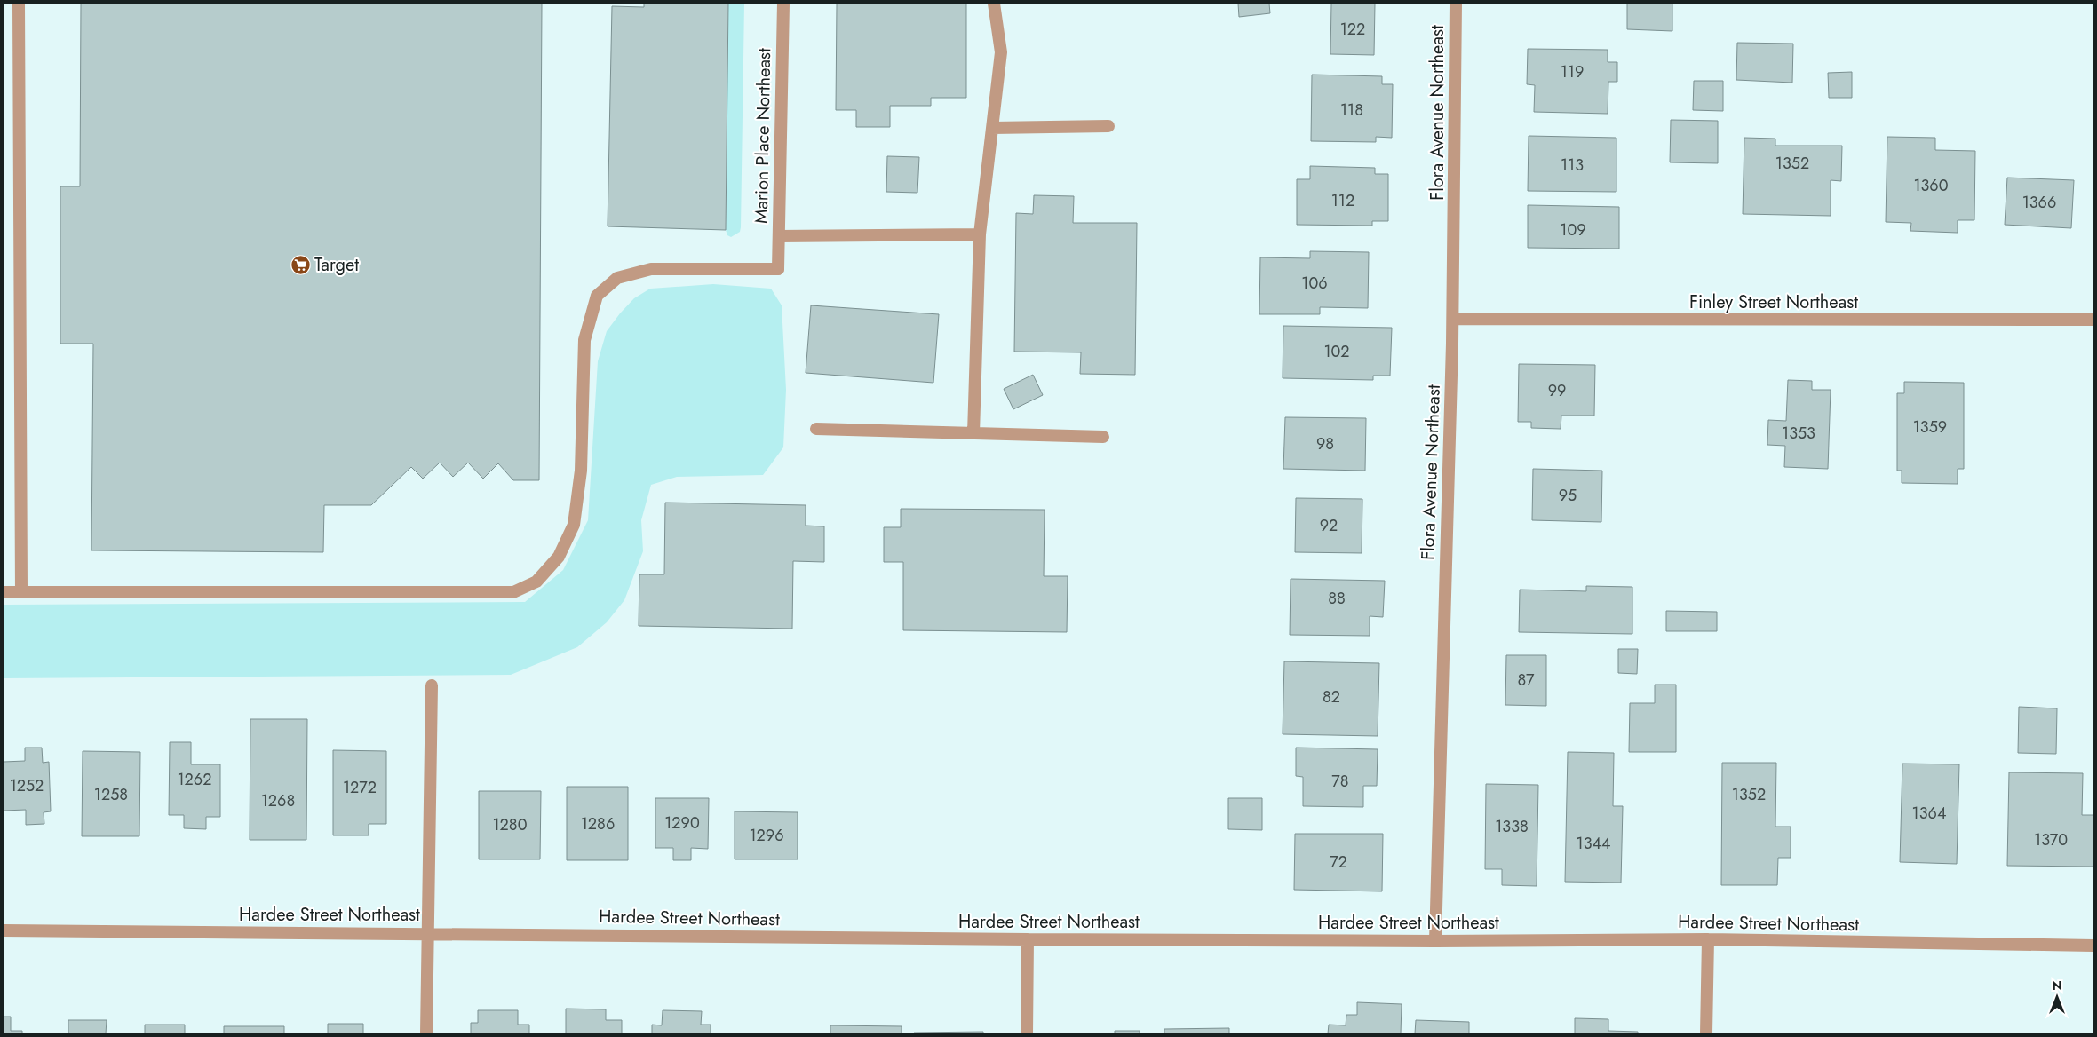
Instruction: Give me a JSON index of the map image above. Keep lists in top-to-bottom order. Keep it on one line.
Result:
{"streets":{"street":["Flora Avenue Northeast","Marion Place Northeast","Finley Street Northeast","Hardee Street Northeast"]},"crossings":[["Flora Avenue Northeast","Finley Street Northeast"],["Flora Avenue Northeast","Hardee Street Northeast"]],"places":{"supermarket":["Target"]},"house_numbers":["122","119","118","1352","113","1360","112","1366","109","106","102","99","1359","1353","98","95","92","88","87","82","1262","78","1252","1272","1258","1352","1268","1364","1290","1286","1280","1338","1296","1370","1344","72"],"north":"top"}
